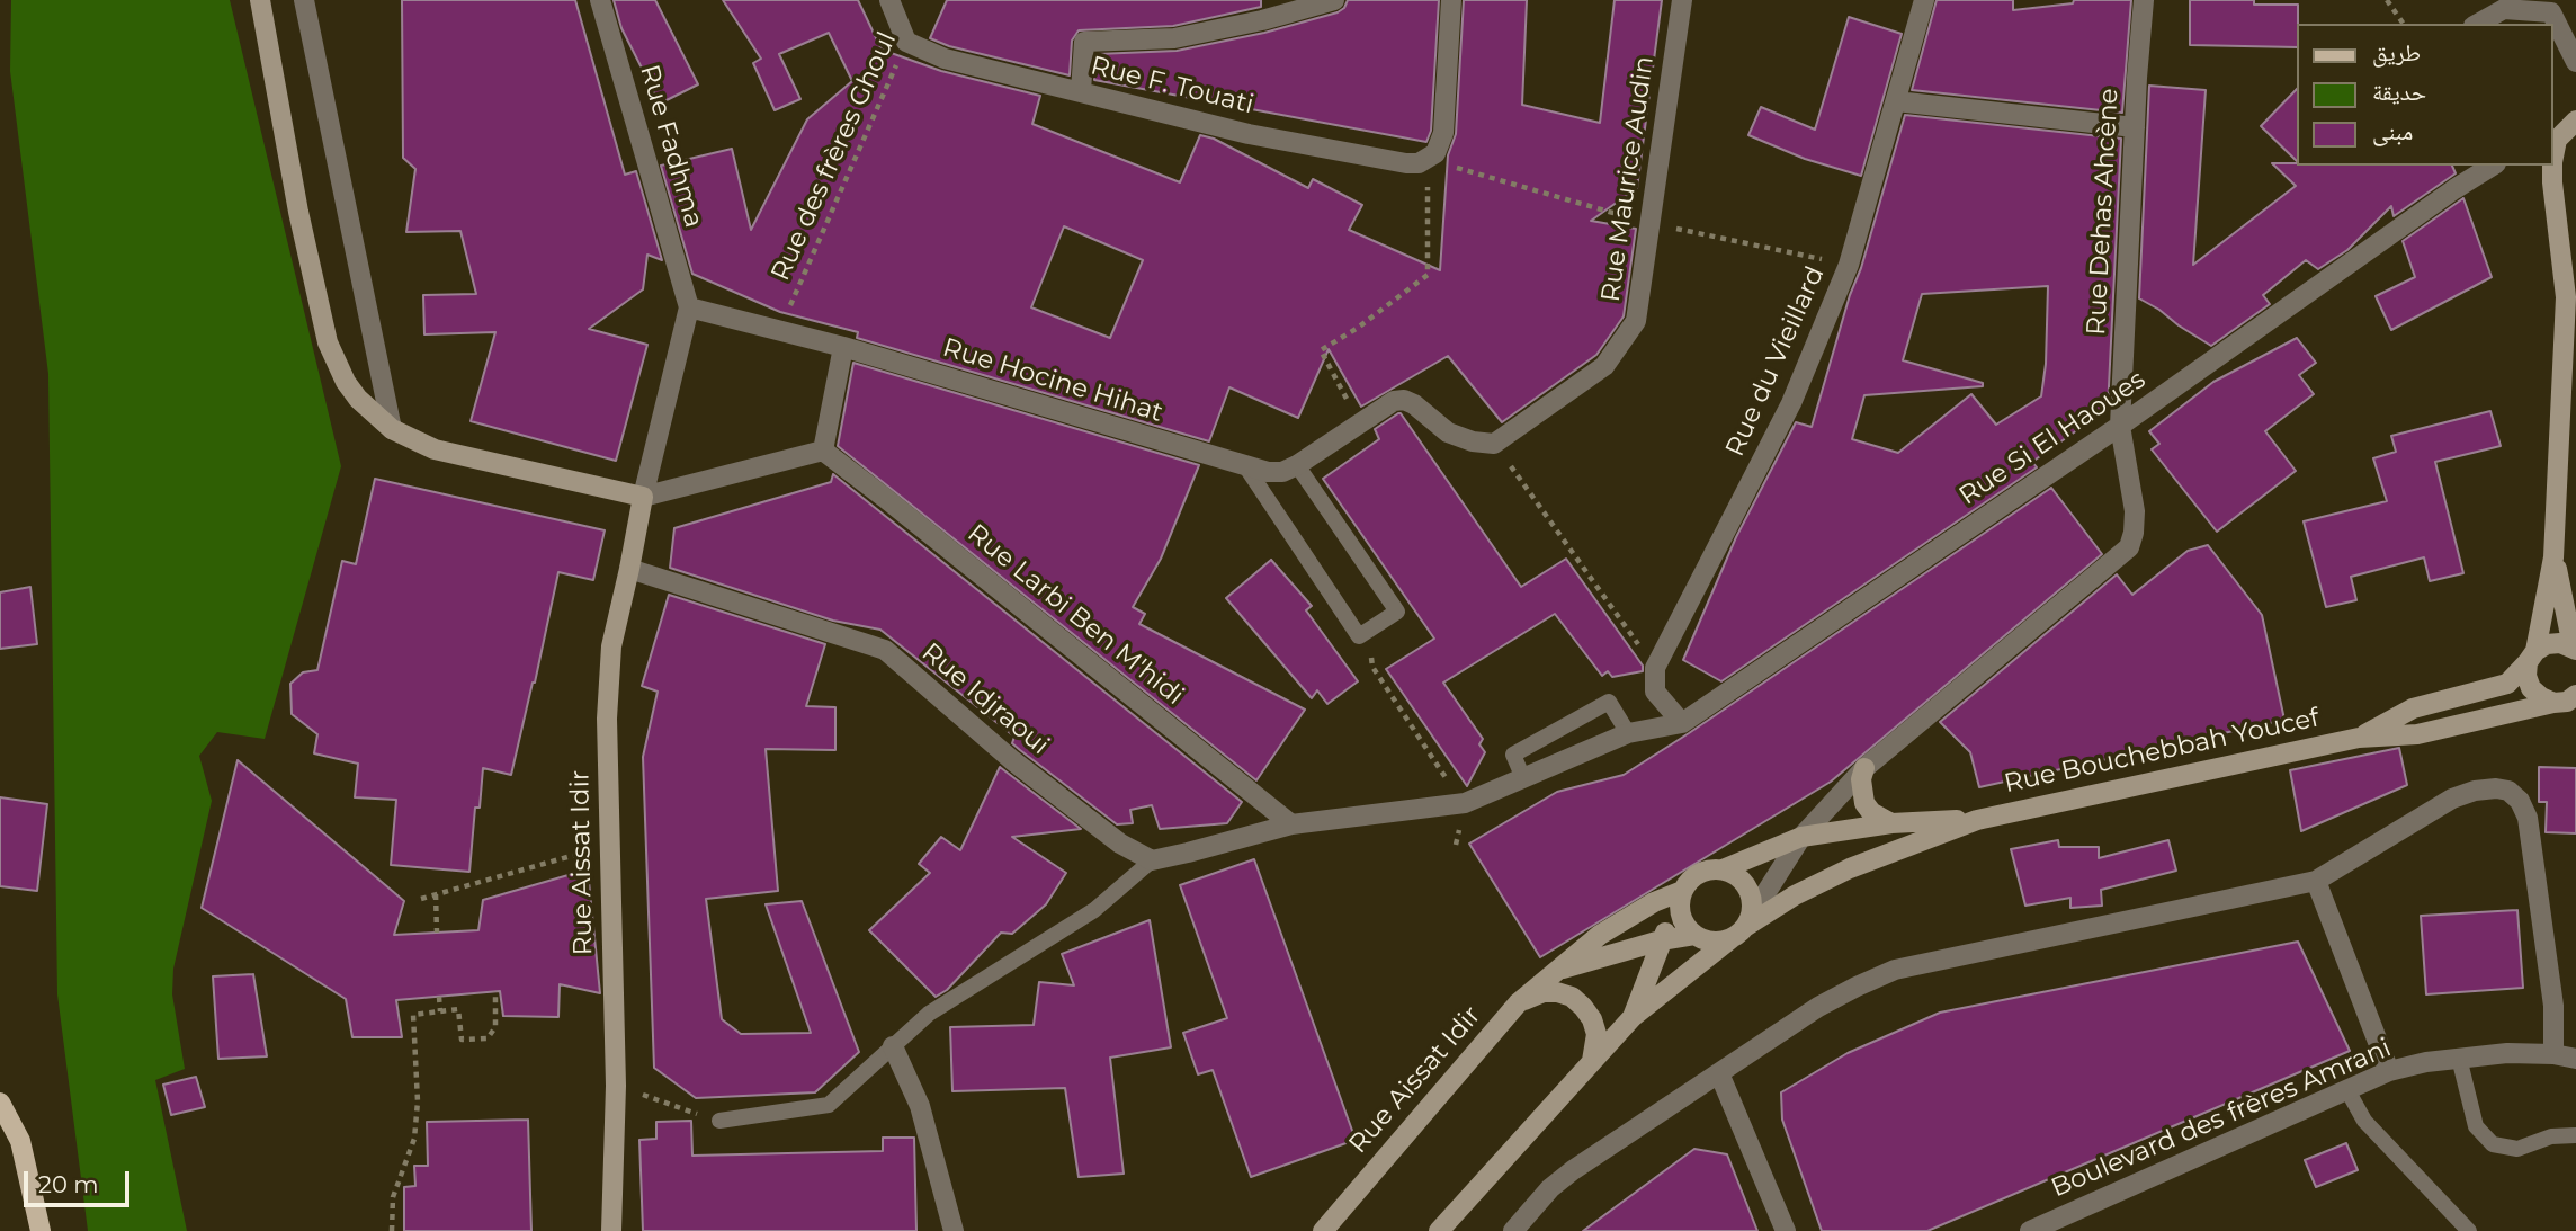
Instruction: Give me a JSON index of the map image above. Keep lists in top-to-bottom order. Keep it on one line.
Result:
{"streets":{"main road":["Rue Bouchebbah Youcef","Rue Aissat Idir"],"street":["Rue F. Touati","Rue Fadhma","Rue Maurice Audin","Rue Dehas Ahcène","Rue du Vieillard","Rue Hocine Hihat","Rue Si El Haoues","Rue Larbi Ben M'hidi","Rue Idjraoui","Boulevard des frères Amrani"],"path":["Rue des frères Ghoul"]},"crossings":[["Rue F. Touati","Rue des frères Ghoul"],["Rue Fadhma","Rue Hocine Hihat"],["Rue des frères Ghoul","Rue Hocine Hihat"],["Rue Dehas Ahcène","Rue Si El Haoues"],["Rue Dehas Ahcène","Rue Bouchebbah Youcef"],["Rue Si El Haoues","Rue Larbi Ben M'hidi"],["Rue Idjraoui","Rue Aissat Idir"],["Rue Bouchebbah Youcef","Rue Aissat Idir"]],"legend":["طريق","حديقة","مبنى"],"scale_bar":"20 m"}
